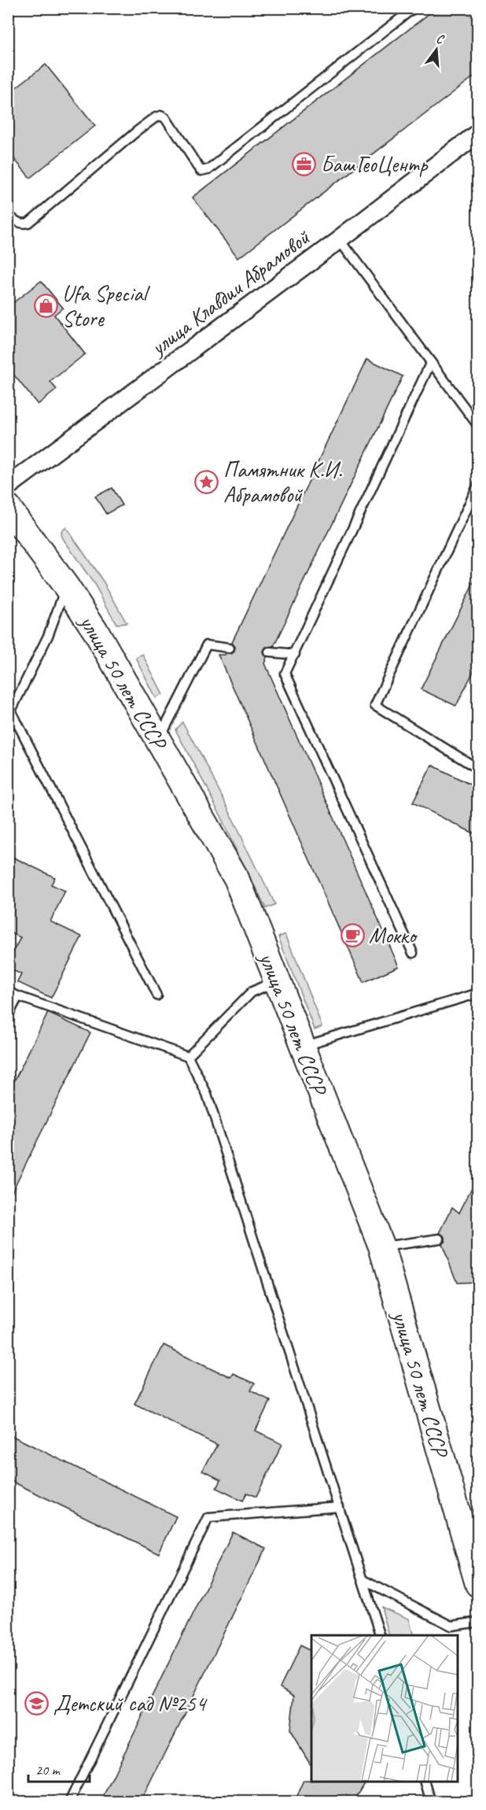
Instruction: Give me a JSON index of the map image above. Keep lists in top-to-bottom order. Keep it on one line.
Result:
{"streets":{"main road":["улица 50 лет СССР"],"street":["улица Клавдии Абрамовой"]},"places":{"office":["БашГеоЦентр"],"shop":["Ufa Special Store"],"place":["Памятник К.И. Абрамовой"],"cafe":["Мокко"],"school or university":["Детский сад №254"]},"scale_bar":"20 m","north":"top"}
